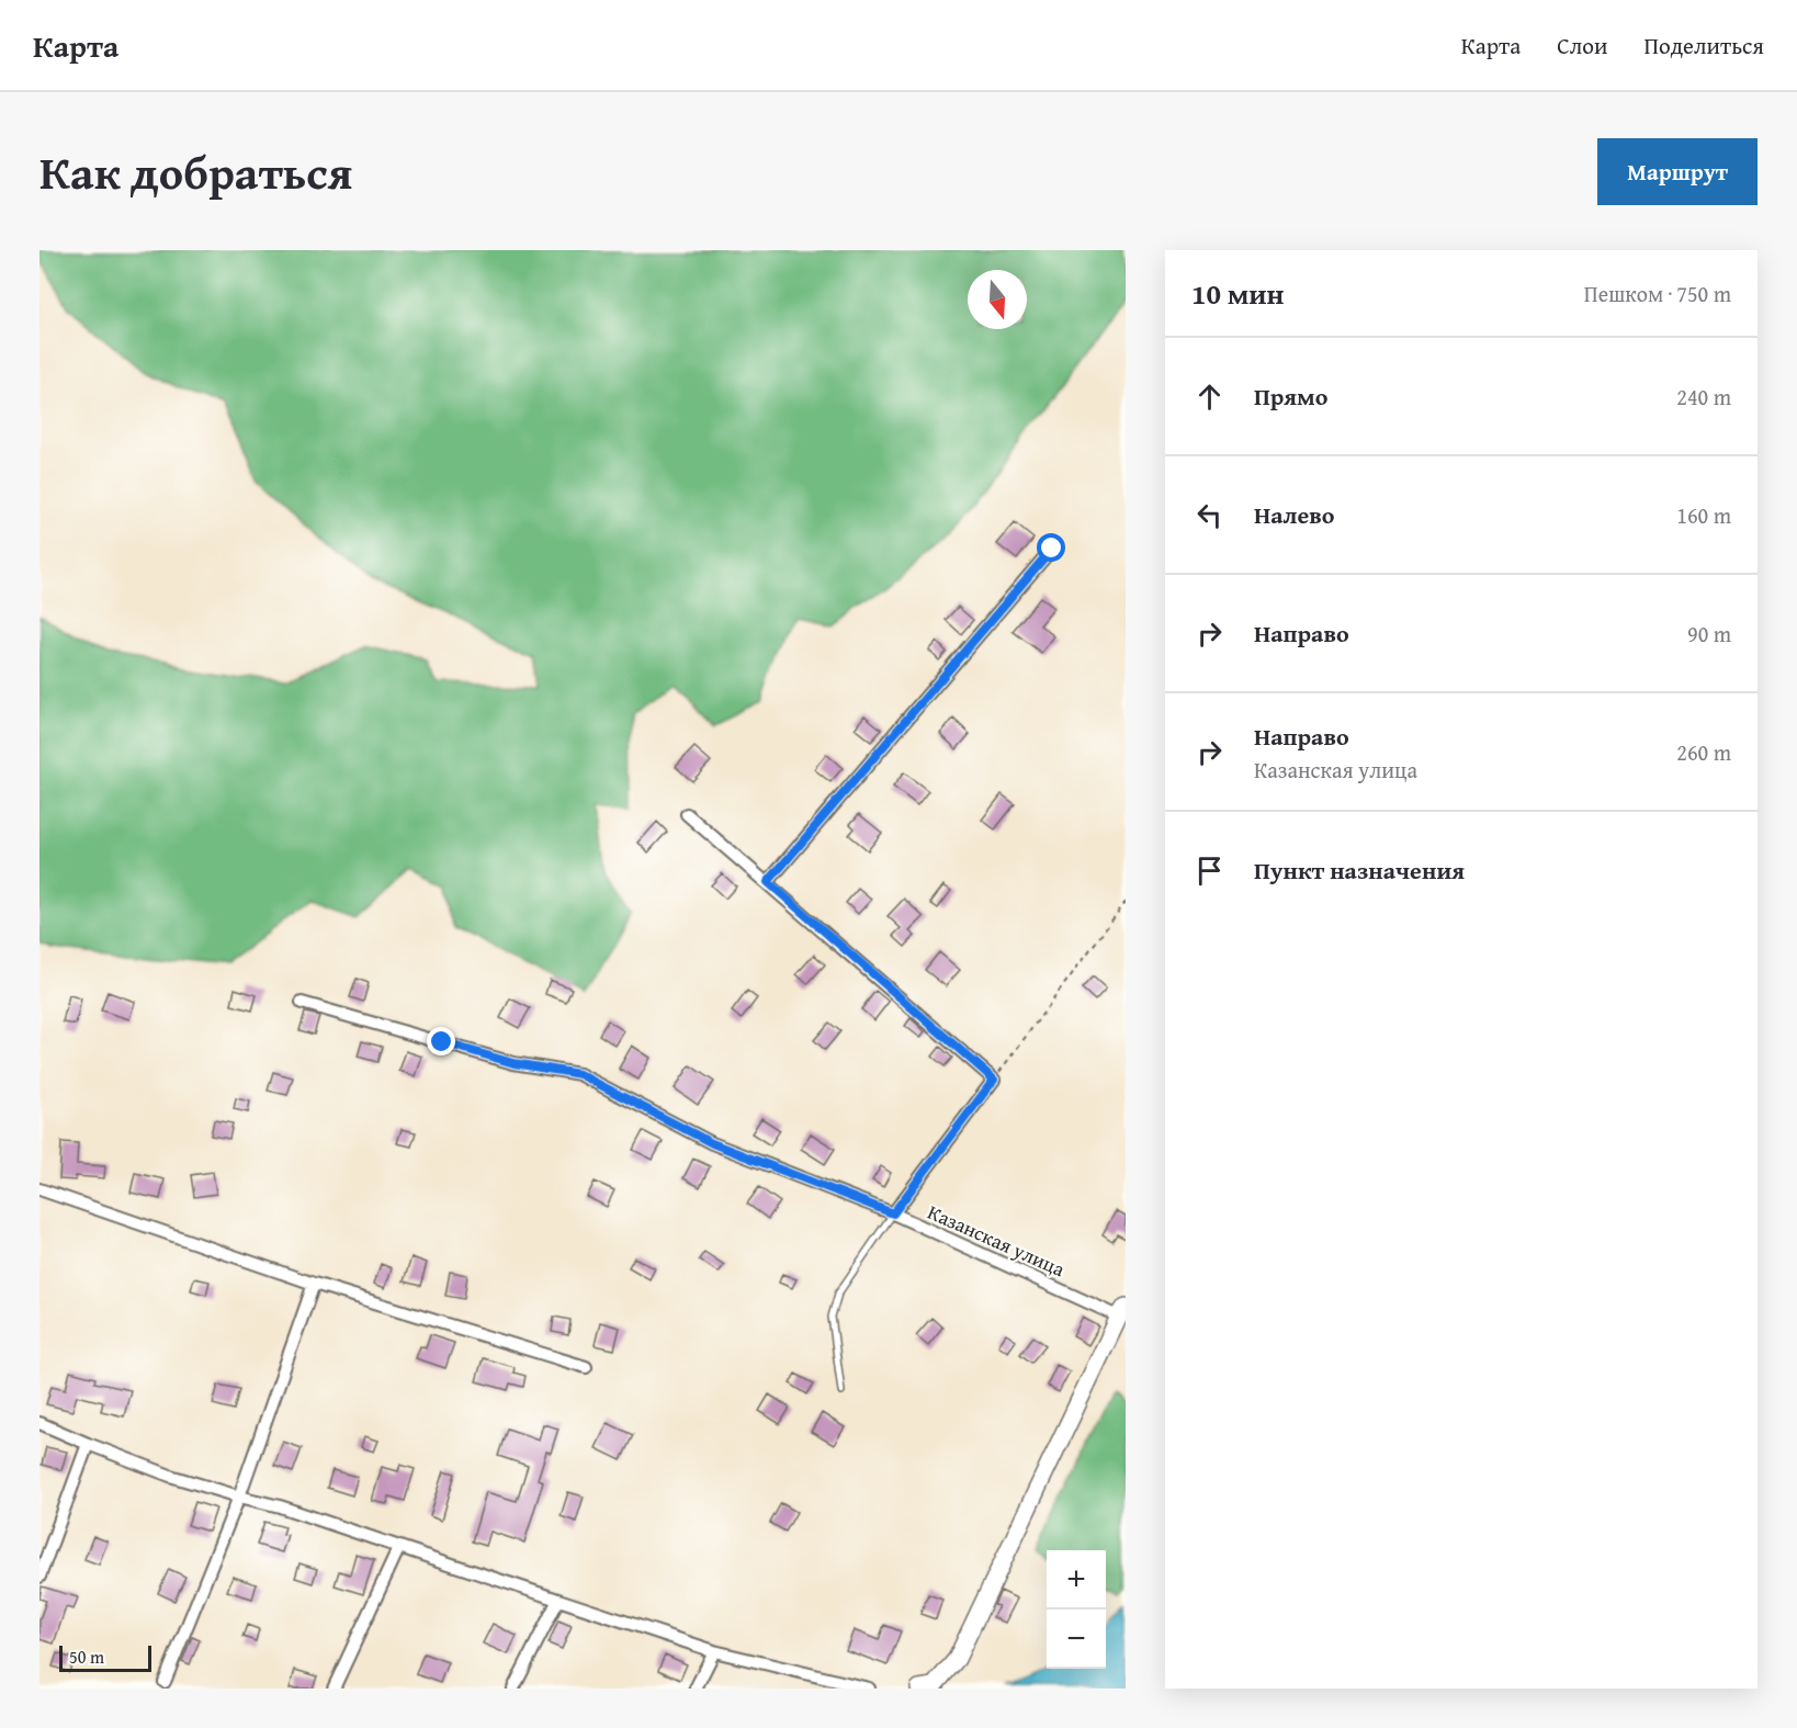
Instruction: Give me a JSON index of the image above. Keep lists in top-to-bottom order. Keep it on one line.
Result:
{"streets":{"street":["Казанская улица"]},"scale_bar":"50 m","north":"bottom","page":{"header":"Карта","nav":["Карта","Слои","Поделиться"],"title":"Как добраться","buttons":"Маршрут","heading":["10 мин","Пешком · 750 m"],"list":[["Прямо","240 m"],["Налево","160 m"],["Направо","90 m"],["Направо","Казанская улица","260 m"],"Пункт назначения"],"map_buttons":["+","−"],"scale":"50 m"}}
